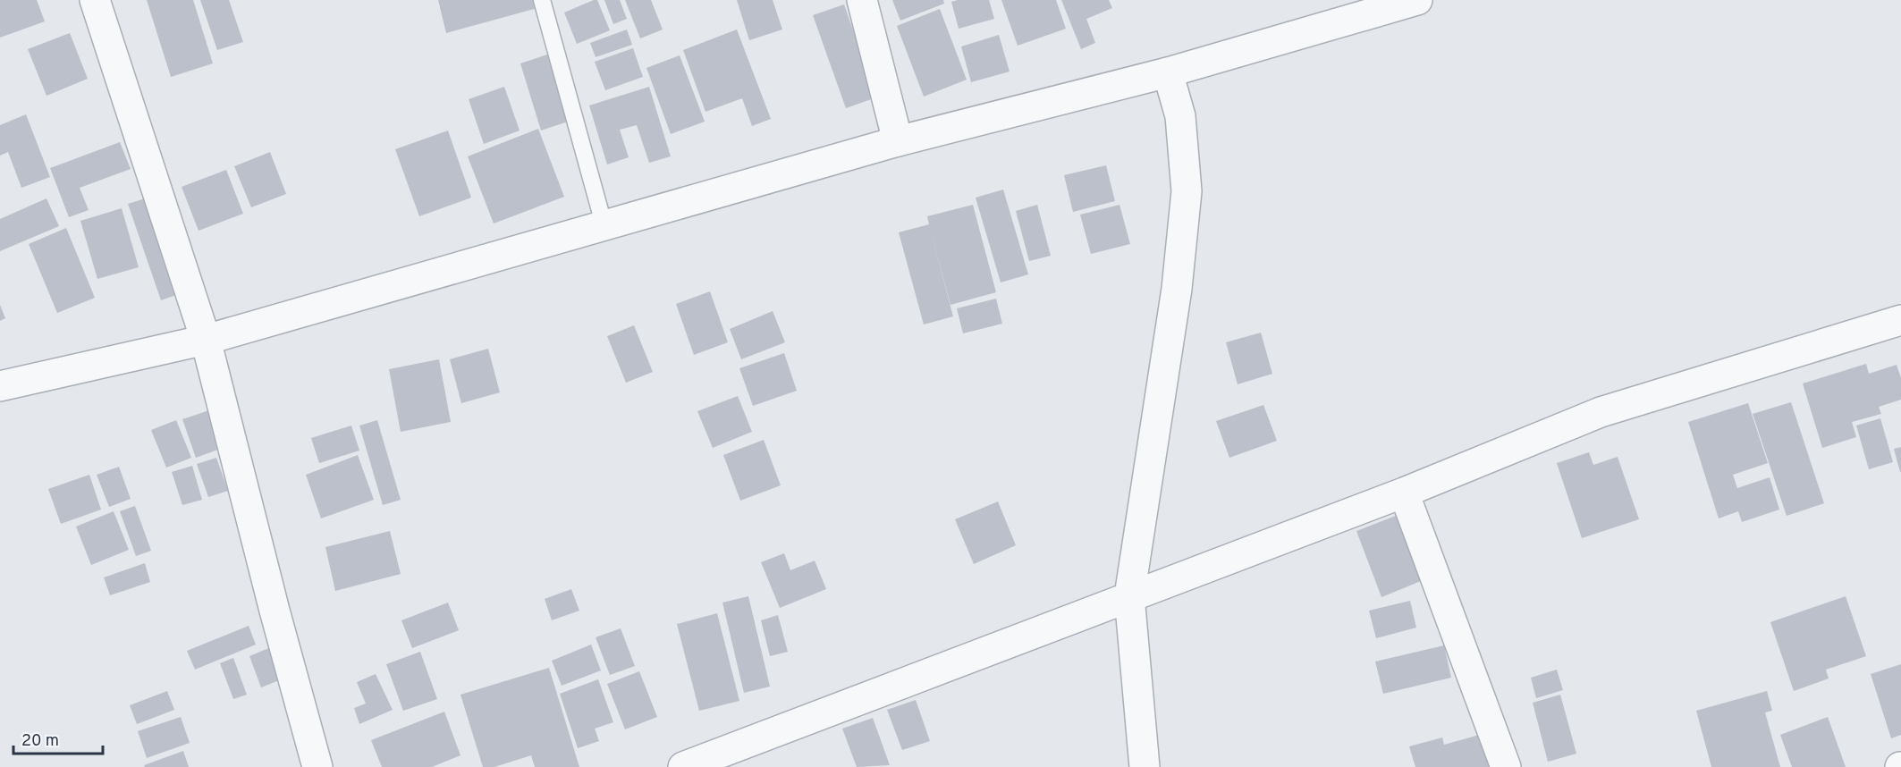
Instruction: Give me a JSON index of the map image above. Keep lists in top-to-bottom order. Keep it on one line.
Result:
{"scale_bar":"20 m"}
